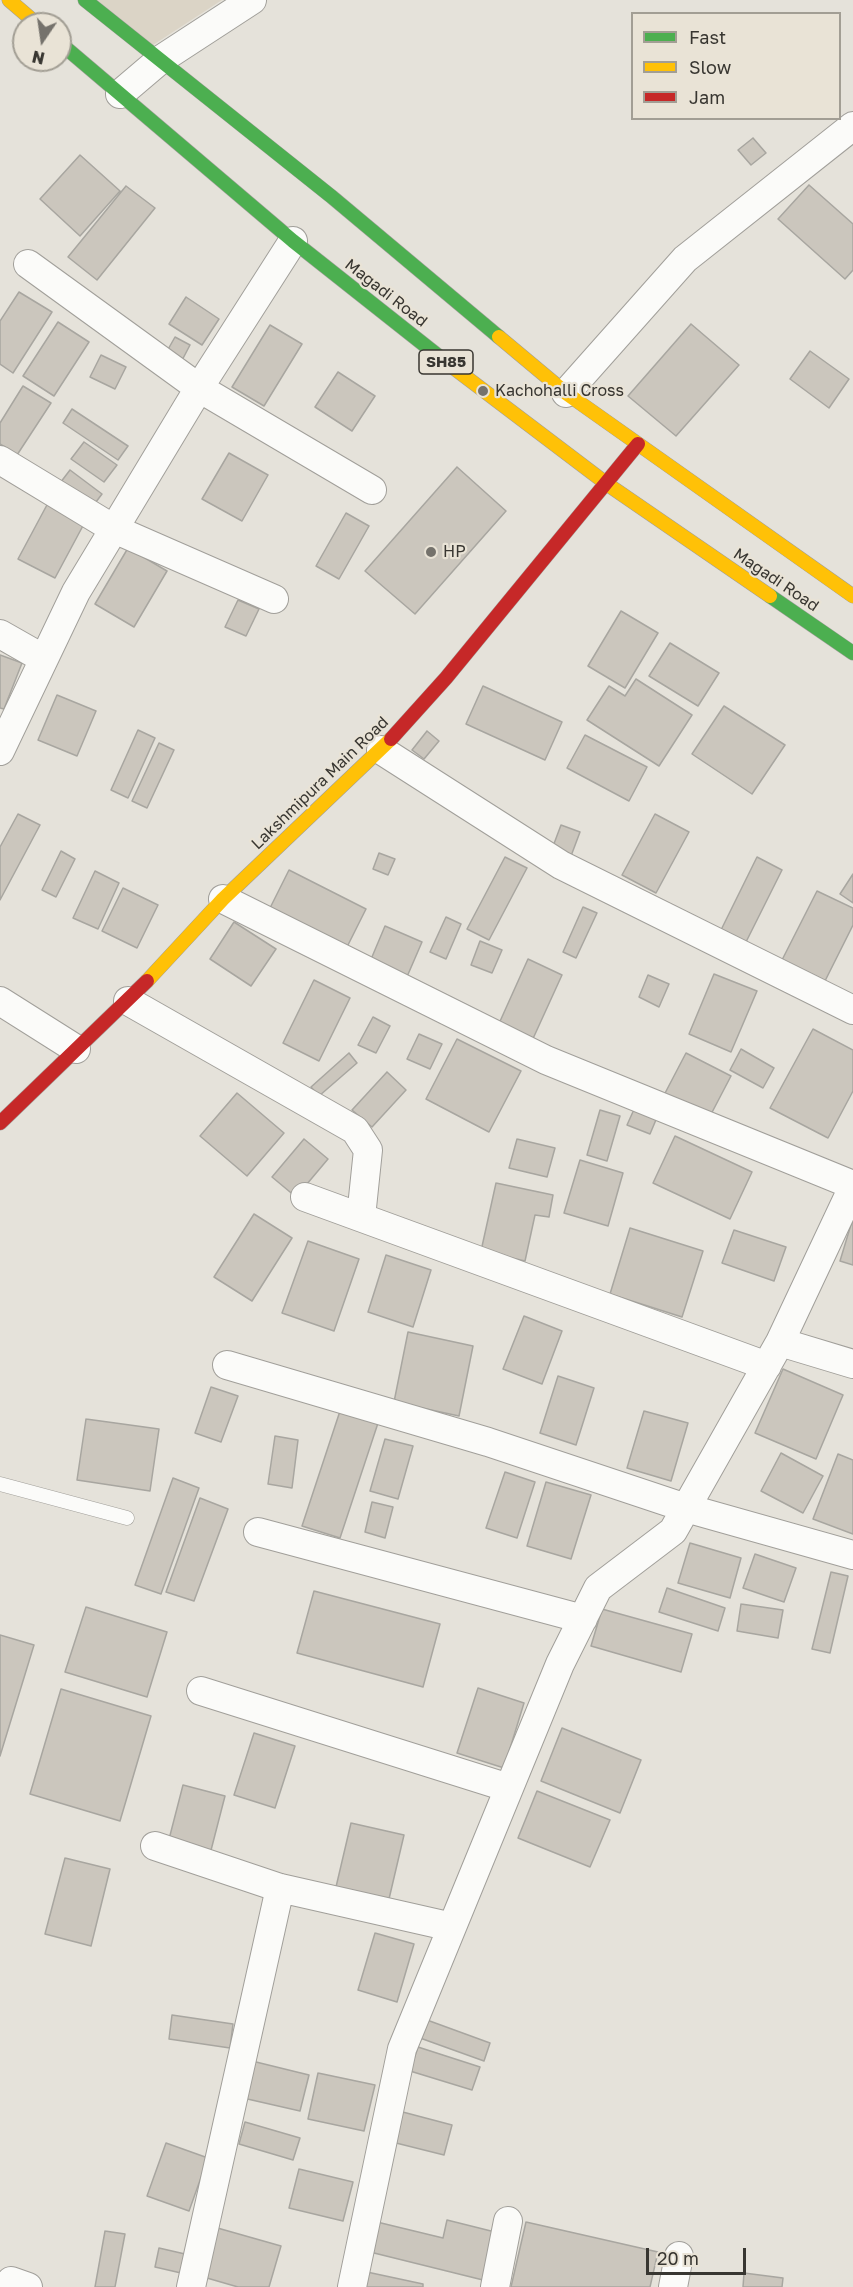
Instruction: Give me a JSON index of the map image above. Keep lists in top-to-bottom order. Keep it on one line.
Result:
{"streets":{"main road":["Magadi Road","SH85","Lakshmipura Main Road"]},"crossings":[["Magadi Road","Lakshmipura Main Road"]],"places":["Kachohalli Cross","HP"],"legend":["Fast","Slow","Jam"],"scale_bar":"20 m","north":"bottom"}
